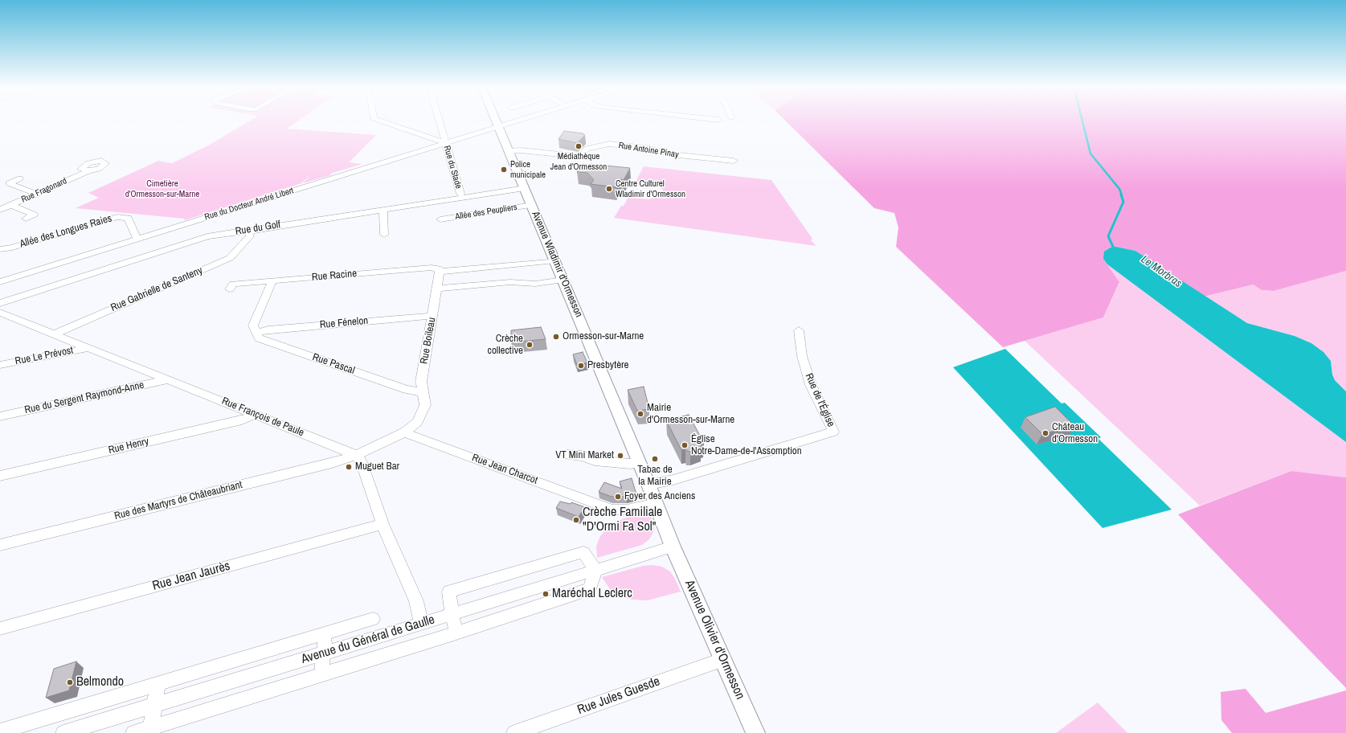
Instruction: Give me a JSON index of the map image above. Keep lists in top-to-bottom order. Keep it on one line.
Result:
{"streets":{"main road":["Avenue Wladimir d'Ormesson","Avenue Olivier d'Ormesson"],"street":["Rue Antoine Pinay","Rue du Stade","Rue Fragonard","Rue du Docteur André Libert","Allée des Peupliers","Rue du Golf","Allée des Longues Raies","Rue Racine","Rue Gabrielle de Santeny","Rue Fénelon","Rue Boileau","Rue Le Prévost","Rue Pascal","Rue du Sergent Raymond-Anne","Rue de l'Église","Rue François de Paule","Rue Henry","Rue Jean Charcot","Rue des Martyrs de Châteaubriant","Rue Jean Jaurès","Avenue du Général de Gaulle","Rue Jules Guesde"]},"crossings":[["Rue Antoine Pinay","Avenue Wladimir d'Ormesson"],["Rue du Stade","Rue du Docteur André Libert"],["Rue du Stade","Rue du Golf"],["Rue du Docteur André Libert","Allée des Longues Raies"],["Rue du Docteur André Libert","Avenue Wladimir d'Ormesson"],["Allée des Peupliers","Avenue Wladimir d'Ormesson"],["Rue du Golf","Avenue Wladimir d'Ormesson"],["Rue du Golf","Rue Gabrielle de Santeny"],["Avenue Wladimir d'Ormesson","Rue Racine"],["Avenue Wladimir d'Ormesson","Rue de l'Église"],["Avenue Wladimir d'Ormesson","Rue Jean Charcot"],["Avenue Wladimir d'Ormesson","Avenue du Général de Gaulle"],["Avenue Wladimir d'Ormesson","Avenue Olivier d'Ormesson"],["Rue Gabrielle de Santeny","Rue François de Paule"],["Rue Fénelon","Rue Boileau"],["Rue Fénelon","Rue Pascal"],["Rue Boileau","Rue Pascal"],["Rue Le Prévost","Rue François de Paule"],["Rue du Sergent Raymond-Anne","Rue François de Paule"],["Rue François de Paule","Rue Henry"],["Rue François de Paule","Rue des Martyrs de Châteaubriant"],["Avenue du Général de Gaulle","Avenue Olivier d'Ormesson"],["Avenue Olivier d'Ormesson","Rue Jules Guesde"]],"water":["Le Morbras"],"parks":["Cimetière d'Ormesson-sur-Marne"],"places":["Médiathèque Jean d'Ormesson","Police municipale","Centre Culturel Wladimir d'Ormesson","Ormesson-sur-Marne","Crèche collective","Presbytère","Mairie d'Ormesson-sur-Marne","Château d'Ormesson","Église Notre-Dame-de-l'Assomption","VT Mini Market","Tabac de la Mairie","Muguet Bar","Foyer des Anciens","Crèche Familiale \"D'Ormi Fa Sol\"","Maréchal Leclerc","Belmondo"]}
